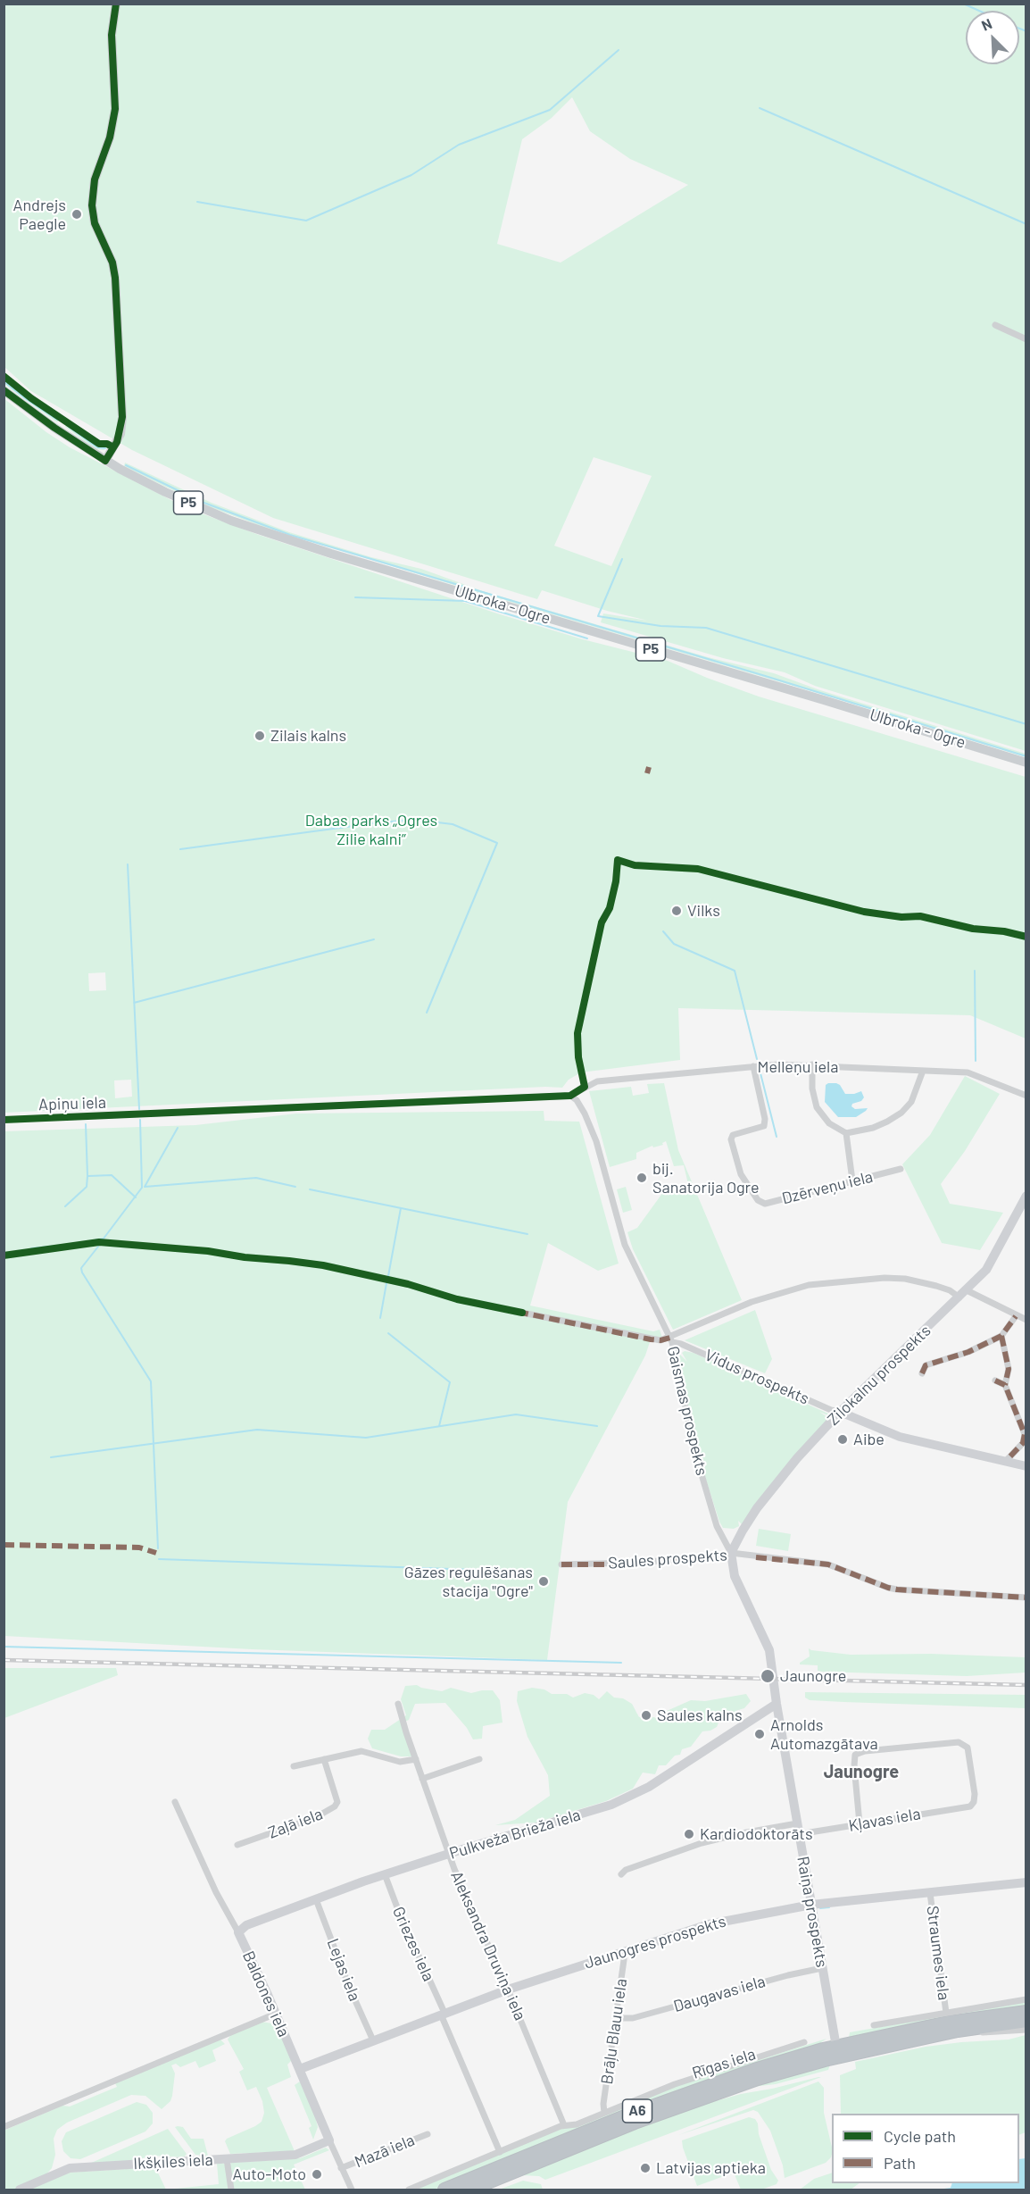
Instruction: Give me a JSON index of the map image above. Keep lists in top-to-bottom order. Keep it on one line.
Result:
{"streets":{"highway":["Rīgas iela","A6"],"main road":["P5","Ulbroka - Ogre"],"street":["Melleņu iela","Apiņu iela","Dzērveņu iela","Zilokalnu prospekts","Vidus prospekts","Gaismas prospekts","Saules prospekts","Kļavas iela","Zaļā iela","Pulkveža Brieža iela","Raiņa prospekts","Jaunogres prospekts","Griezes iela","Aleksandra Druviņa iela","Straumes iela","Lejas iela","Baldones iela","Daugavas iela","Brāļu Blauu iela","Mazā iela","Ikšķiles iela"]},"crossings":[["Melleņu iela","Apiņu iela"],["Melleņu iela","Dzērveņu iela"],["Melleņu iela","Gaismas prospekts"],["Apiņu iela","Gaismas prospekts"],["Zilokalnu prospekts","Vidus prospekts"],["Zilokalnu prospekts","Gaismas prospekts"],["Zilokalnu prospekts","Saules prospekts"],["Vidus prospekts","Gaismas prospekts"],["Gaismas prospekts","Saules prospekts"],["Gaismas prospekts","Raiņa prospekts"],["Kļavas iela","Raiņa prospekts"],["Pulkveža Brieža iela","Raiņa prospekts"],["Pulkveža Brieža iela","Griezes iela"],["Pulkveža Brieža iela","Aleksandra Druviņa iela"],["Pulkveža Brieža iela","Lejas iela"],["Pulkveža Brieža iela","Baldones iela"],["Raiņa prospekts","Jaunogres prospekts"],["Raiņa prospekts","Daugavas iela"],["Raiņa prospekts","Rīgas iela"],["Jaunogres prospekts","Griezes iela"],["Jaunogres prospekts","Aleksandra Druviņa iela"],["Jaunogres prospekts","Straumes iela"],["Jaunogres prospekts","Lejas iela"],["Jaunogres prospekts","Baldones iela"],["Jaunogres prospekts","Brāļu Blauu iela"],["Griezes iela","Rīgas iela"],["Aleksandra Druviņa iela","Rīgas iela"],["Straumes iela","Rīgas iela"],["Baldones iela","Mazā iela"],["Baldones iela","Ikšķiles iela"],["Daugavas iela","Brāļu Blauu iela"],["Brāļu Blauu iela","Rīgas iela"]],"districts":["Jaunogre"],"parks":["Dabas parks „Ogres Zilie kalni”"],"places":["Andrejs Paegle","Zilais kalns","Vilks","bij. Sanatorija Ogre","Aibe","Gāzes regulēšanas stacija \"Ogre\"","Jaunogre","Saules kalns","Arnolds Automazgātava","Kardiodoktorāts","Latvijas aptieka","Auto-Moto"],"legend":["Cycle path","Path"],"north":"top left"}
